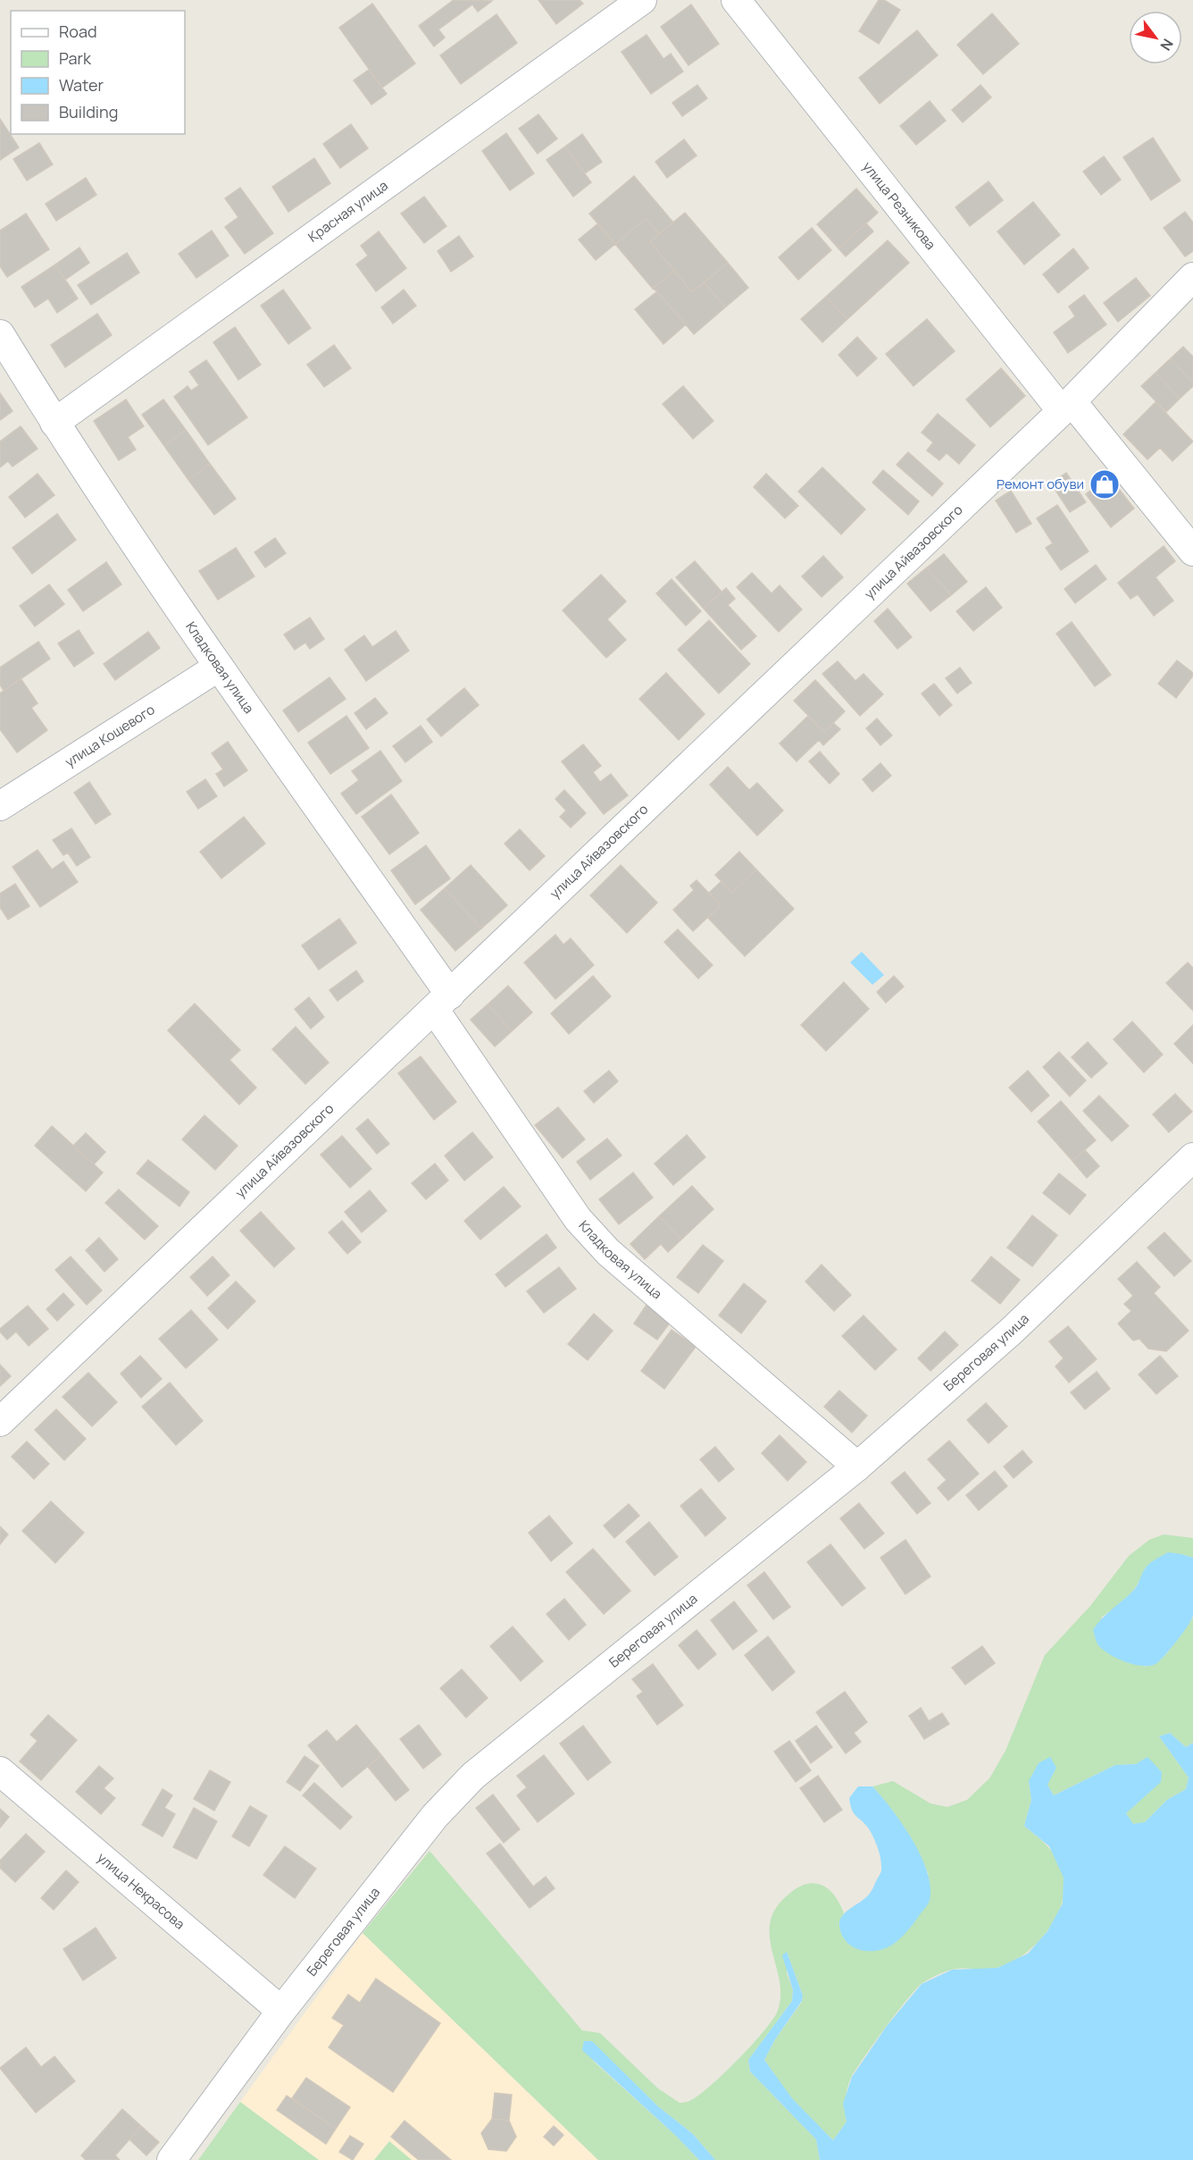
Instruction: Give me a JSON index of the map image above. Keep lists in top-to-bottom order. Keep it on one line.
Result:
{"streets":{"street":["улица Резникова","Красная улица","улица Айвазовского","Кладковая улица","улица Кошевого","Береговая улица","улица Некрасова"]},"crossings":[["улица Резникова","улица Айвазовского"],["Красная улица","Кладковая улица"],["улица Айвазовского","Кладковая улица"],["Кладковая улица","улица Кошевого"],["Кладковая улица","Береговая улица"],["Береговая улица","улица Некрасова"]],"places":{"shop":["Ремонт обуви"]},"legend":["Road","Park","Water","Building"],"north":"bottom right"}
